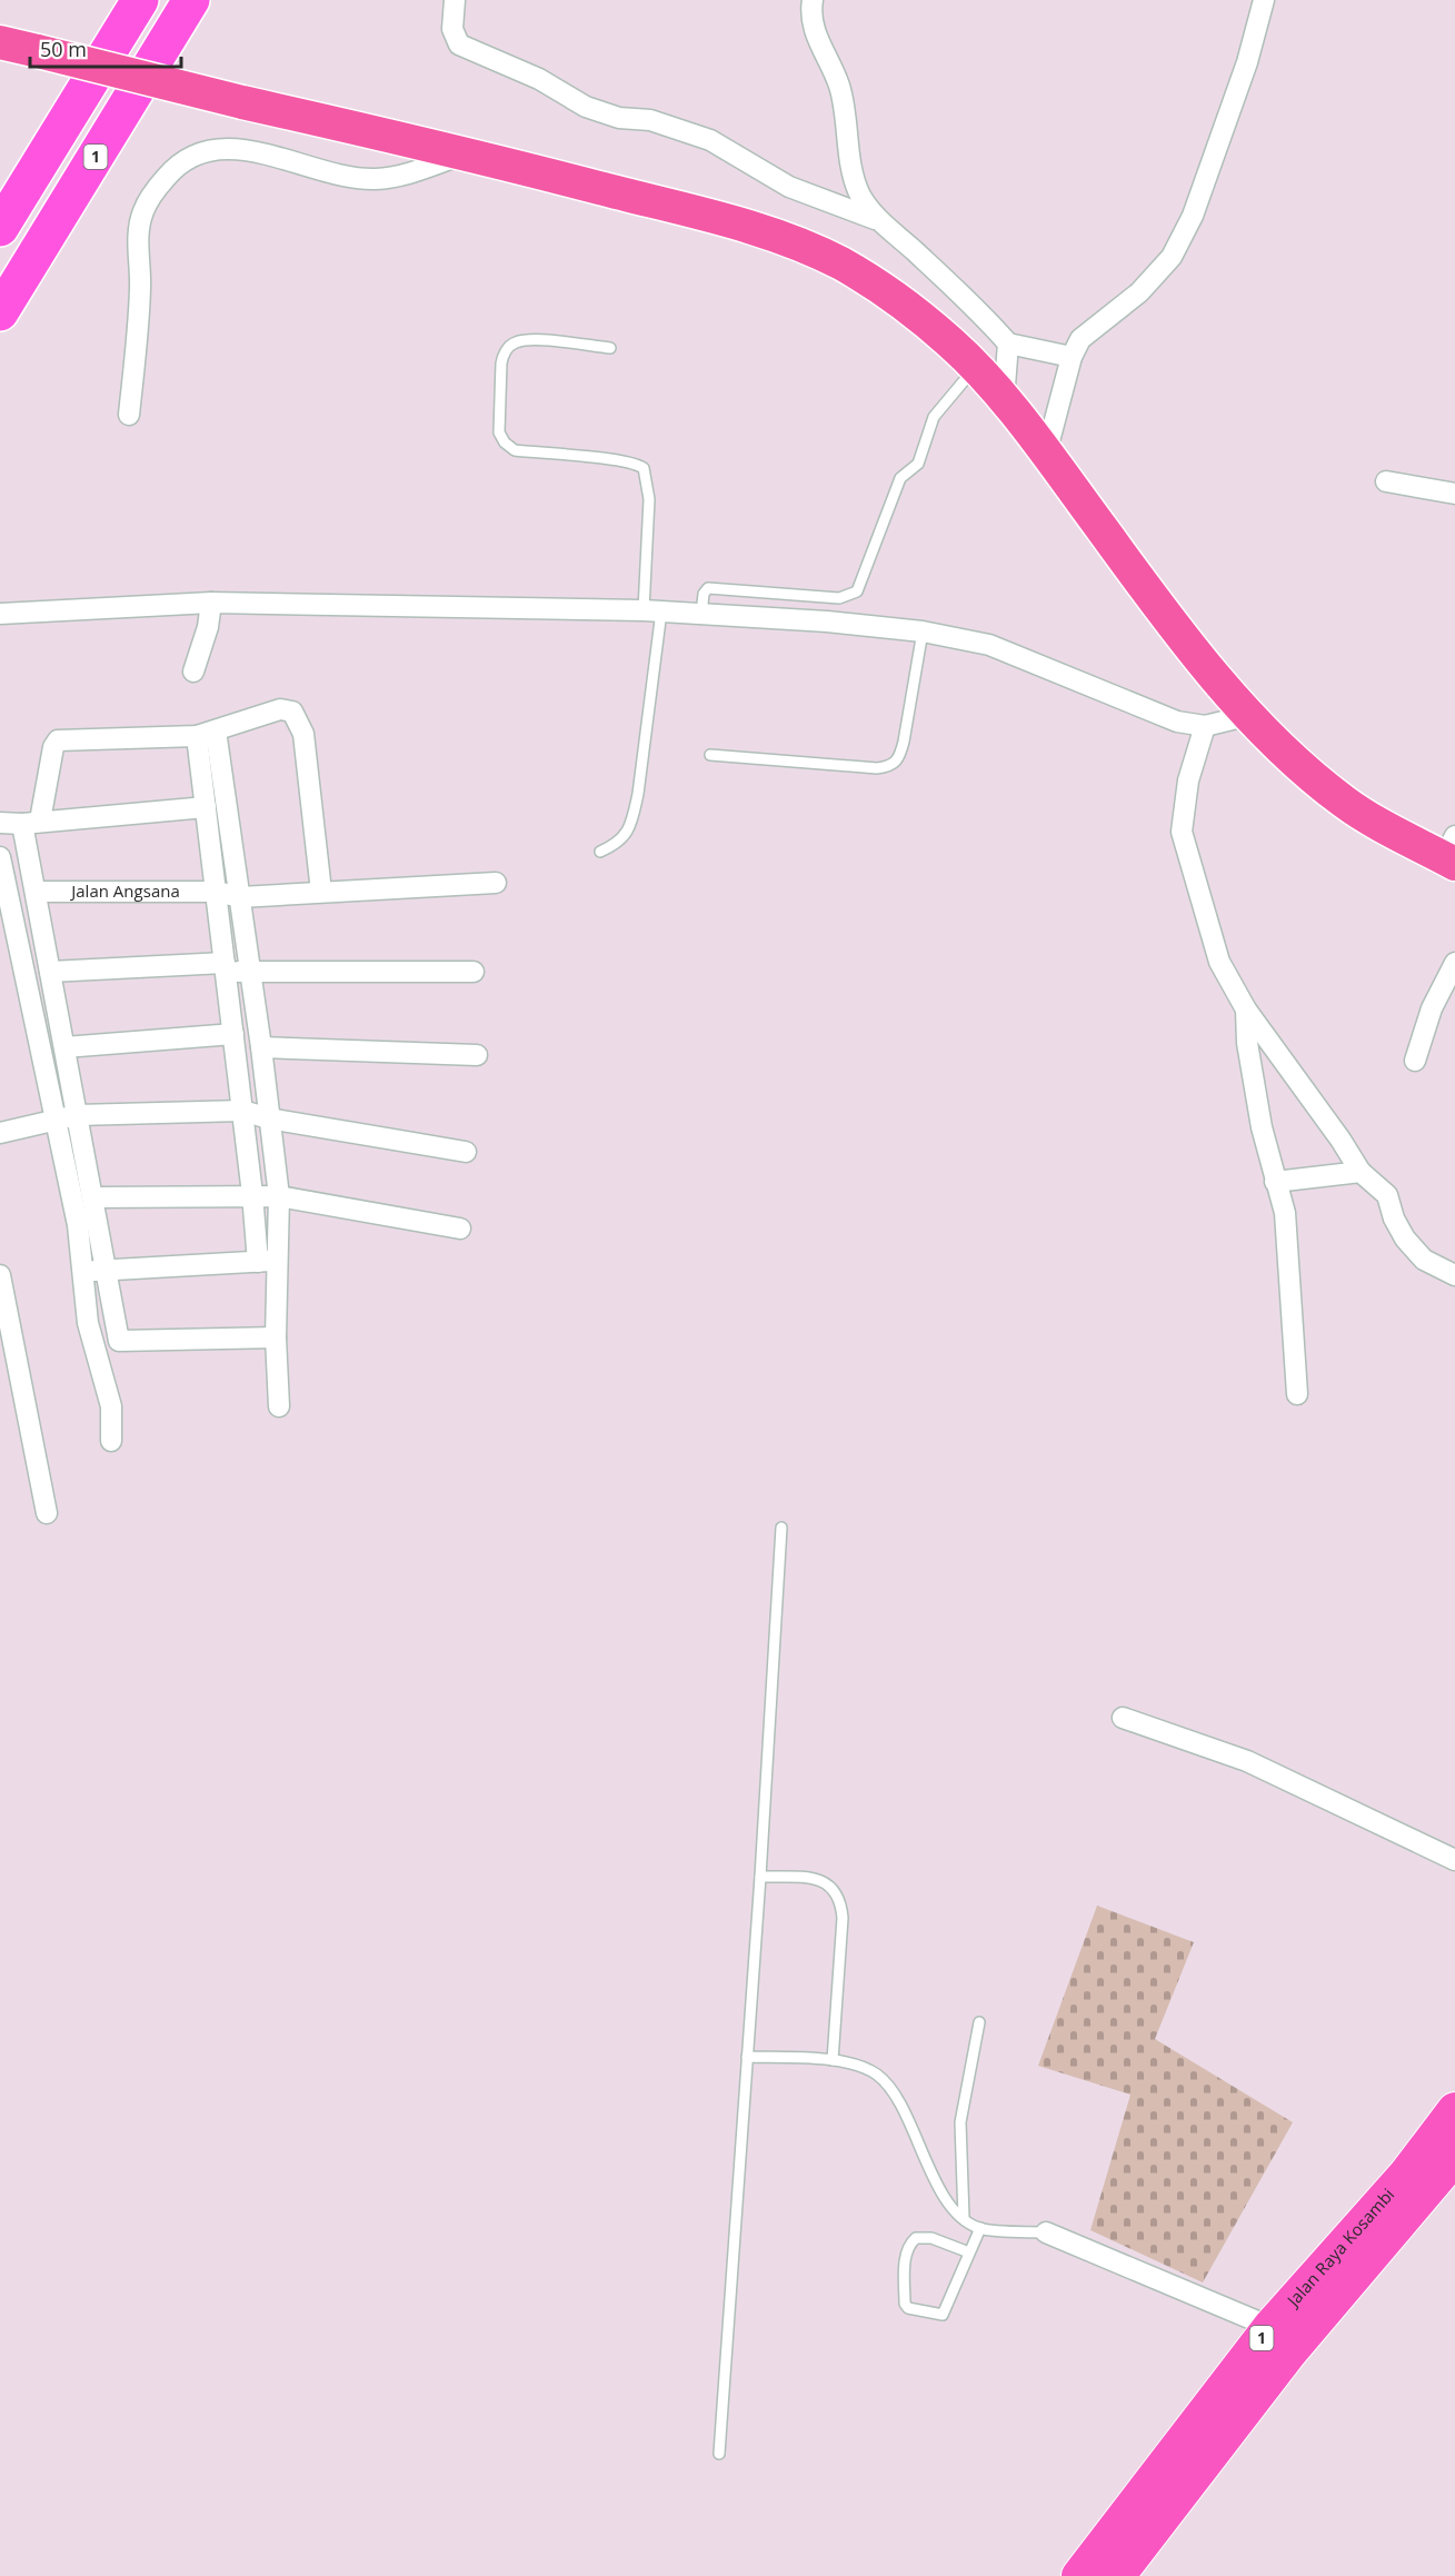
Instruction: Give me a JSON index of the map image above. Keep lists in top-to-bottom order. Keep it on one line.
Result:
{"streets":{"highway":["1","Jalan Raya Kosambi"],"street":["Jalan Angsana"]},"scale_bar":"50 m"}
